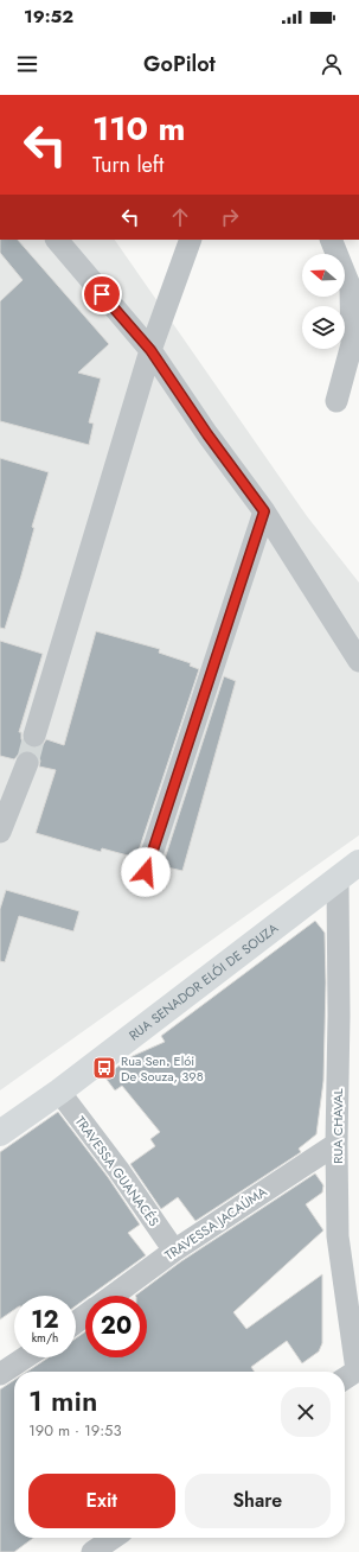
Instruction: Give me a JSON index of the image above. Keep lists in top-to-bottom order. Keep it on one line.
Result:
{"streets":{"main road":["RUA SENADOR ELÓI DE SOUZA"],"street":["RUA CHAVAL","TRAVESSA GUANACÉS","TRAVESSA JACAÚMA"]},"crossings":[["RUA SENADOR ELÓI DE SOUZA","RUA CHAVAL"],["RUA SENADOR ELÓI DE SOUZA","TRAVESSA GUANACÉS"],["RUA CHAVAL","TRAVESSA JACAÚMA"],["TRAVESSA GUANACÉS","TRAVESSA JACAÚMA"]],"places":{"bus stop":["Rua Sen. Elói De Souza, 398"]},"north":"left","page":{"status":"19:52","header":"GoPilot","turn":["110 m","Turn left"],"speed":"12 km/h","limit":"20","heading":["1 min","190 m · 19:53"],"buttons":["Exit","Share"]}}
